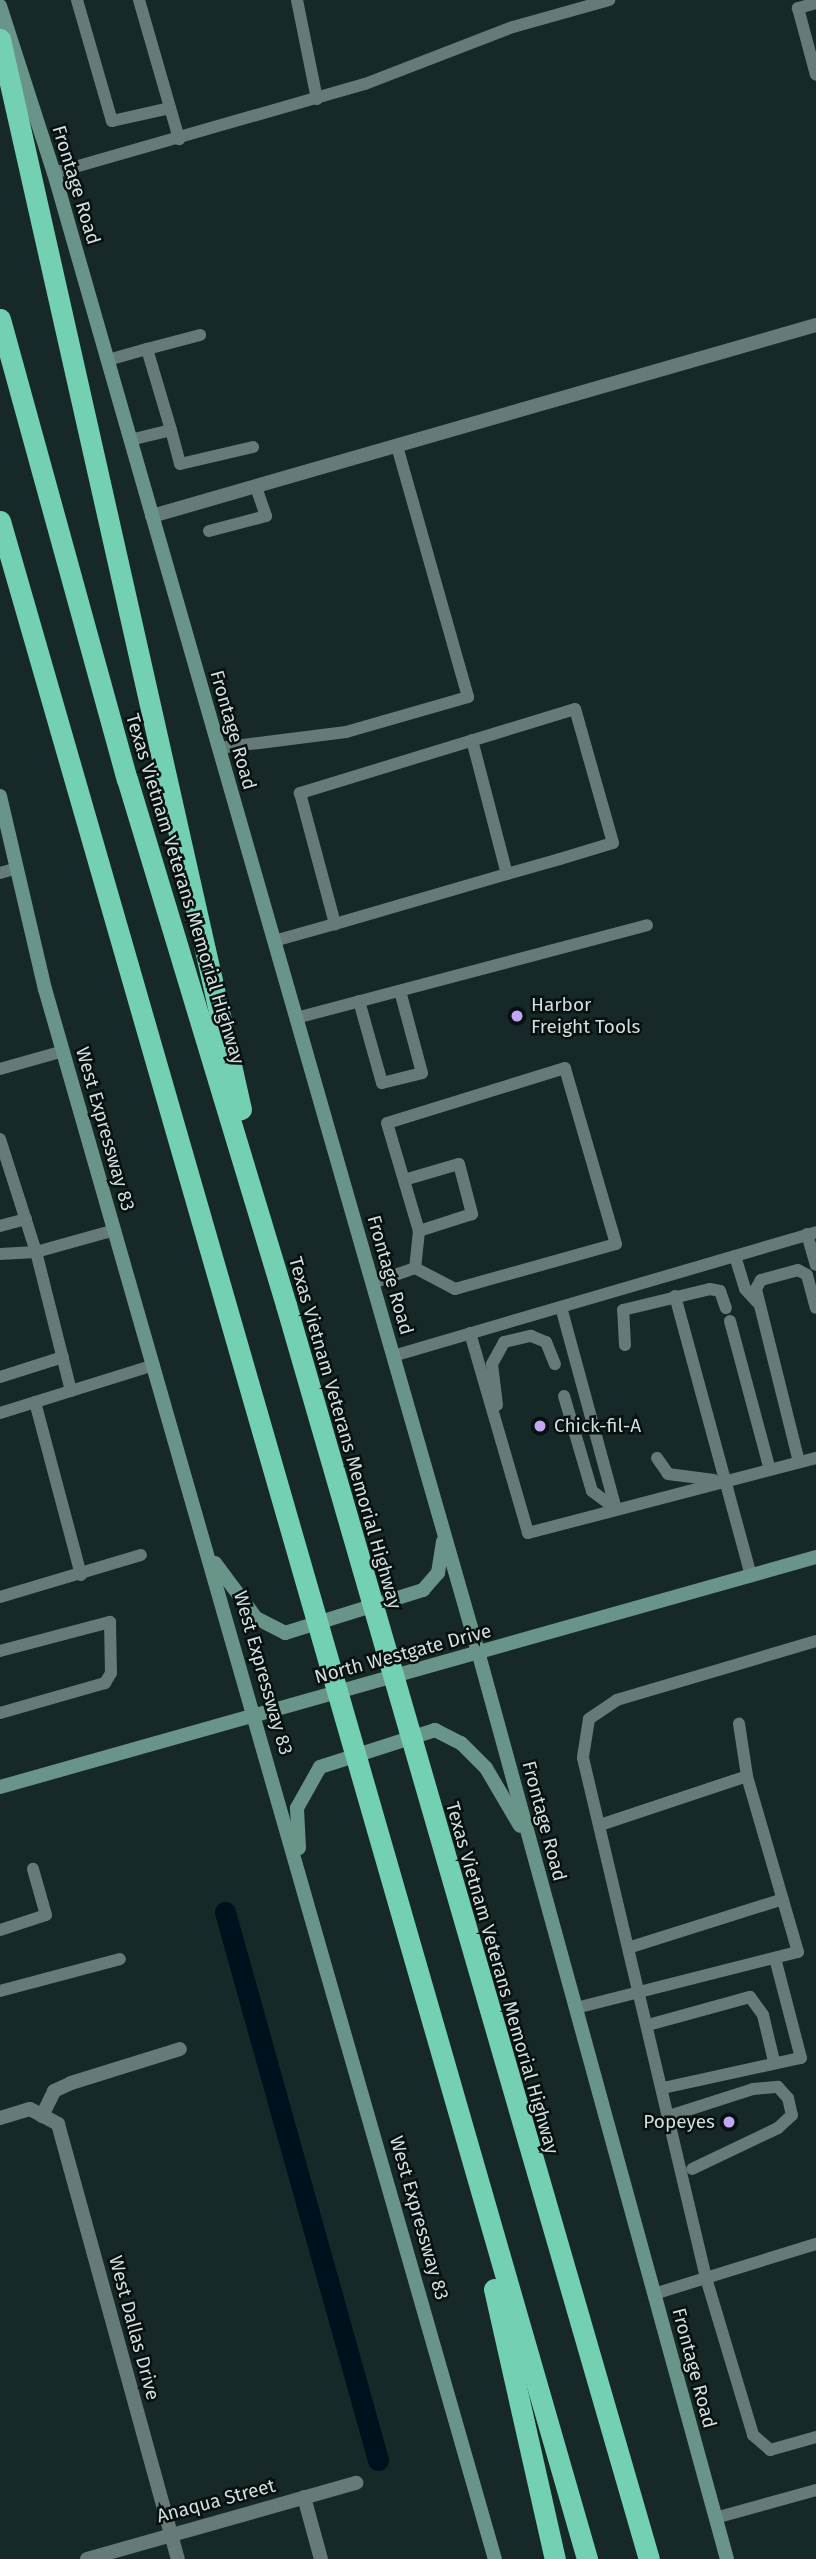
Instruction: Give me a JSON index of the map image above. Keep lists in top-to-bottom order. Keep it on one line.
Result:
{"streets":{"highway":["Texas Vietnam Veterans Memorial Highway"],"main road":["Frontage Road","West Expressway 83","North Westgate Drive"],"street":["West Dallas Drive","Anaqua Street"]},"crossings":[["Frontage Road","North Westgate Drive"],["West Expressway 83","North Westgate Drive"],["West Dallas Drive","Anaqua Street"]],"places":["Harbor Freight Tools","Chick-fil-A","Popeyes"]}
